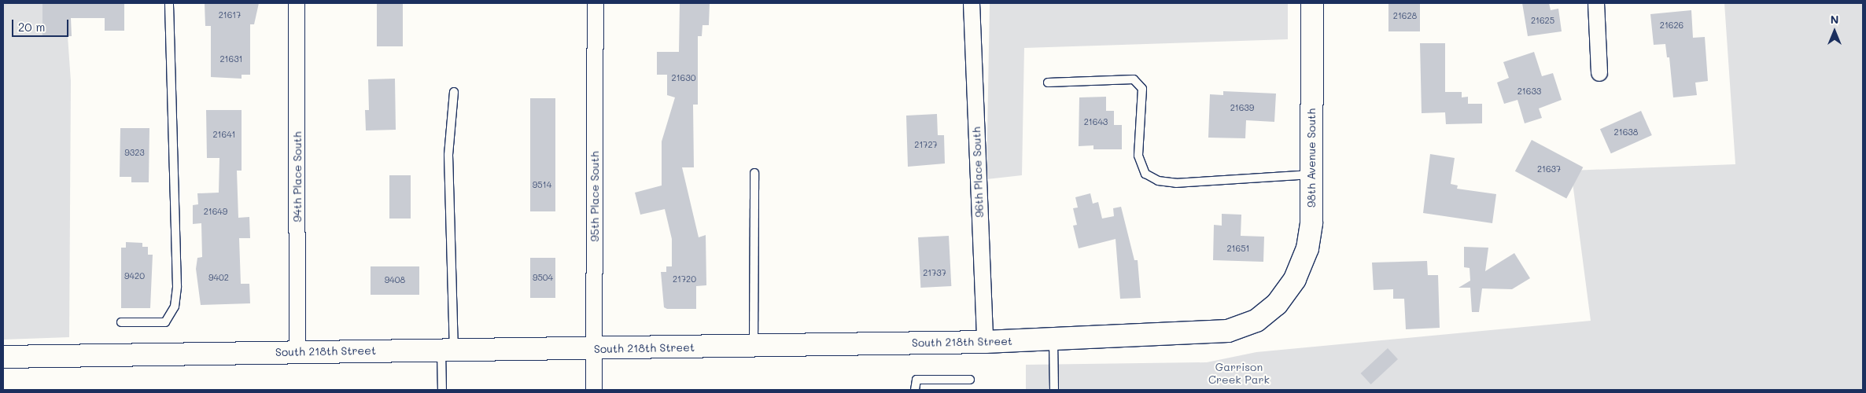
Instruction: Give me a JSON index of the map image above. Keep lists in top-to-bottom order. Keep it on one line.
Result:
{"streets":{"street":["98th Avenue South","96th Place South","94th Place South","95th Place South","South 218th Street"]},"crossings":[["98th Avenue South","South 218th Street"],["96th Place South","South 218th Street"],["94th Place South","South 218th Street"],["95th Place South","South 218th Street"]],"parks":["Garrison Creek Park"],"house_numbers":["21617","21628","21625","21626","21631","21630","21633","21639","21643","21638","21641","21727","9323","21637","9514","21649","21651","21737","9420","9402","9504","21720","9408"],"scale_bar":"20 m","north":"top"}
